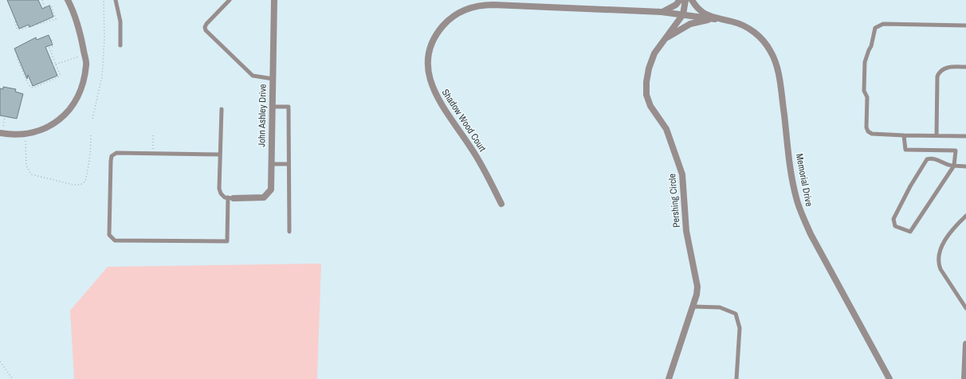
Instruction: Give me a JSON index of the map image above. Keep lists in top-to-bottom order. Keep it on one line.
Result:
{"streets":{"street":["John Ashley Drive","Shadow Wood Court","Memorial Drive","Pershing Circle"]},"crossings":[["Shadow Wood Court","Pershing Circle"],["Memorial Drive","Pershing Circle"]]}
